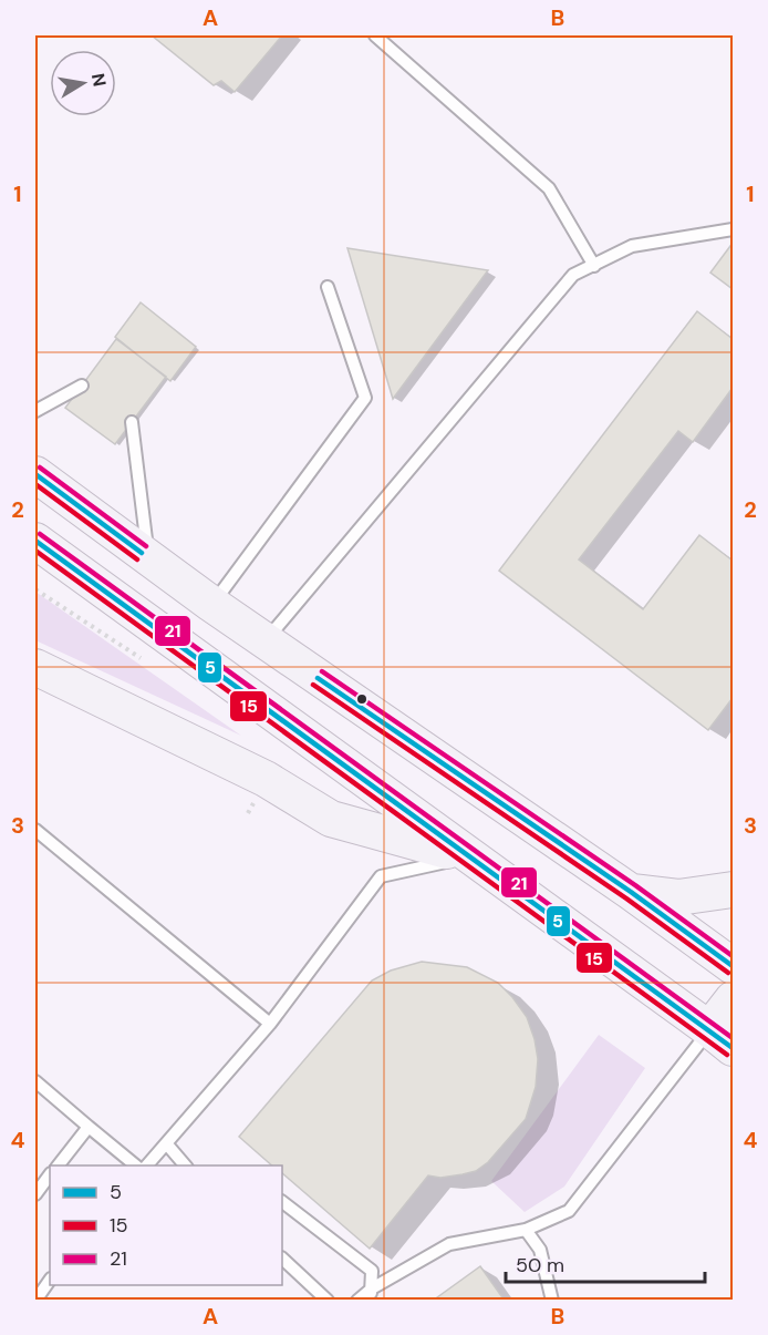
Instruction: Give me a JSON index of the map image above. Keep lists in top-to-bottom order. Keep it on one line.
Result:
{"lines":["transit line 21","transit line 5","transit line 15"],"legend":["5","15","21"],"scale_bar":"50 m","north":"right","grid":{"columns":["A","B"],"rows":["1","2","3","4"]}}
